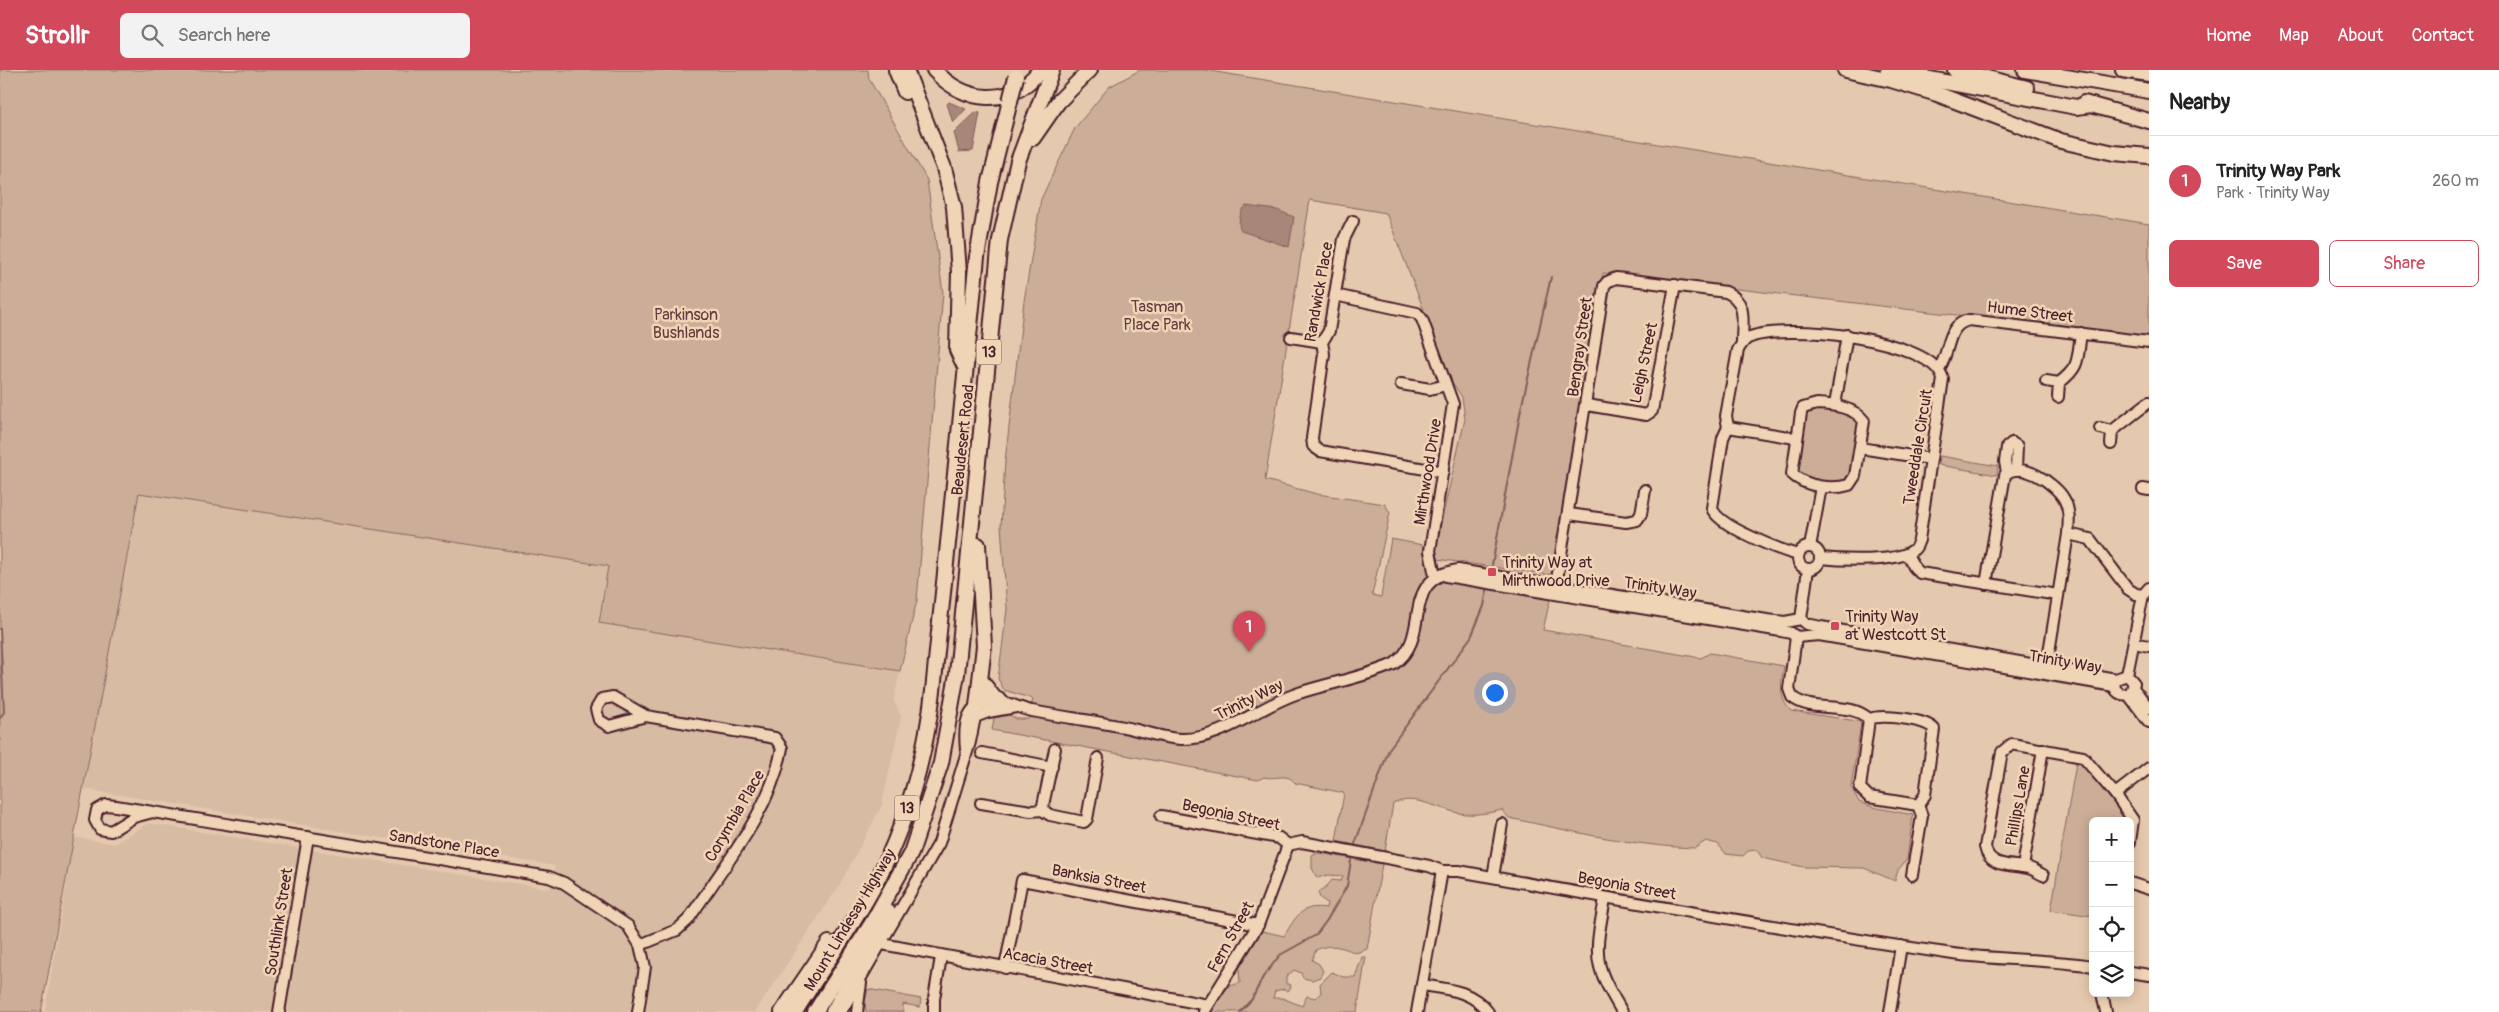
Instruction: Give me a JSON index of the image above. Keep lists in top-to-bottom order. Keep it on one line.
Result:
{"streets":{"highway":["13","Beaudesert Road","Mount Lindesay Highway"],"street":["Randwick Place","Hume Street","Bengray Street","Leigh Street","Tweeddale Circuit","Mirthwood Drive","Trinity Way","Phillips Lane","Begonia Street","Corymbia Place","Sandstone Place","Banksia Street","Southlink Street","Fern Street","Acacia Street"]},"crossings":[["Randwick Place","Mirthwood Drive"],["Hume Street","Tweeddale Circuit"],["Bengray Street","Leigh Street"],["Bengray Street","Tweeddale Circuit"],["Bengray Street","Trinity Way"],["Beaudesert Road","Mount Lindesay Highway"],["Mirthwood Drive","Trinity Way"],["Begonia Street","Fern Street"],["Corymbia Place","Sandstone Place"],["Sandstone Place","Southlink Street"],["Banksia Street","Fern Street"],["Banksia Street","Acacia Street"],["Fern Street","Acacia Street"]],"parks":["Tasman Place Park","Parkinson Bushlands"],"places":{"transit":["Trinity Way at Mirthwood Drive","Trinity Way at Westcott St"]},"page":{"header":"Strollr","search":"Search here","nav":["Home","Map","About","Contact"],"heading":"Nearby","list":[{"mark":"1","name":"Trinity Way Park","note":"Park · Trinity Way","value":"260 m"}],"buttons":["Save","Share"],"pins":"1","map_buttons":["+","−"]}}
